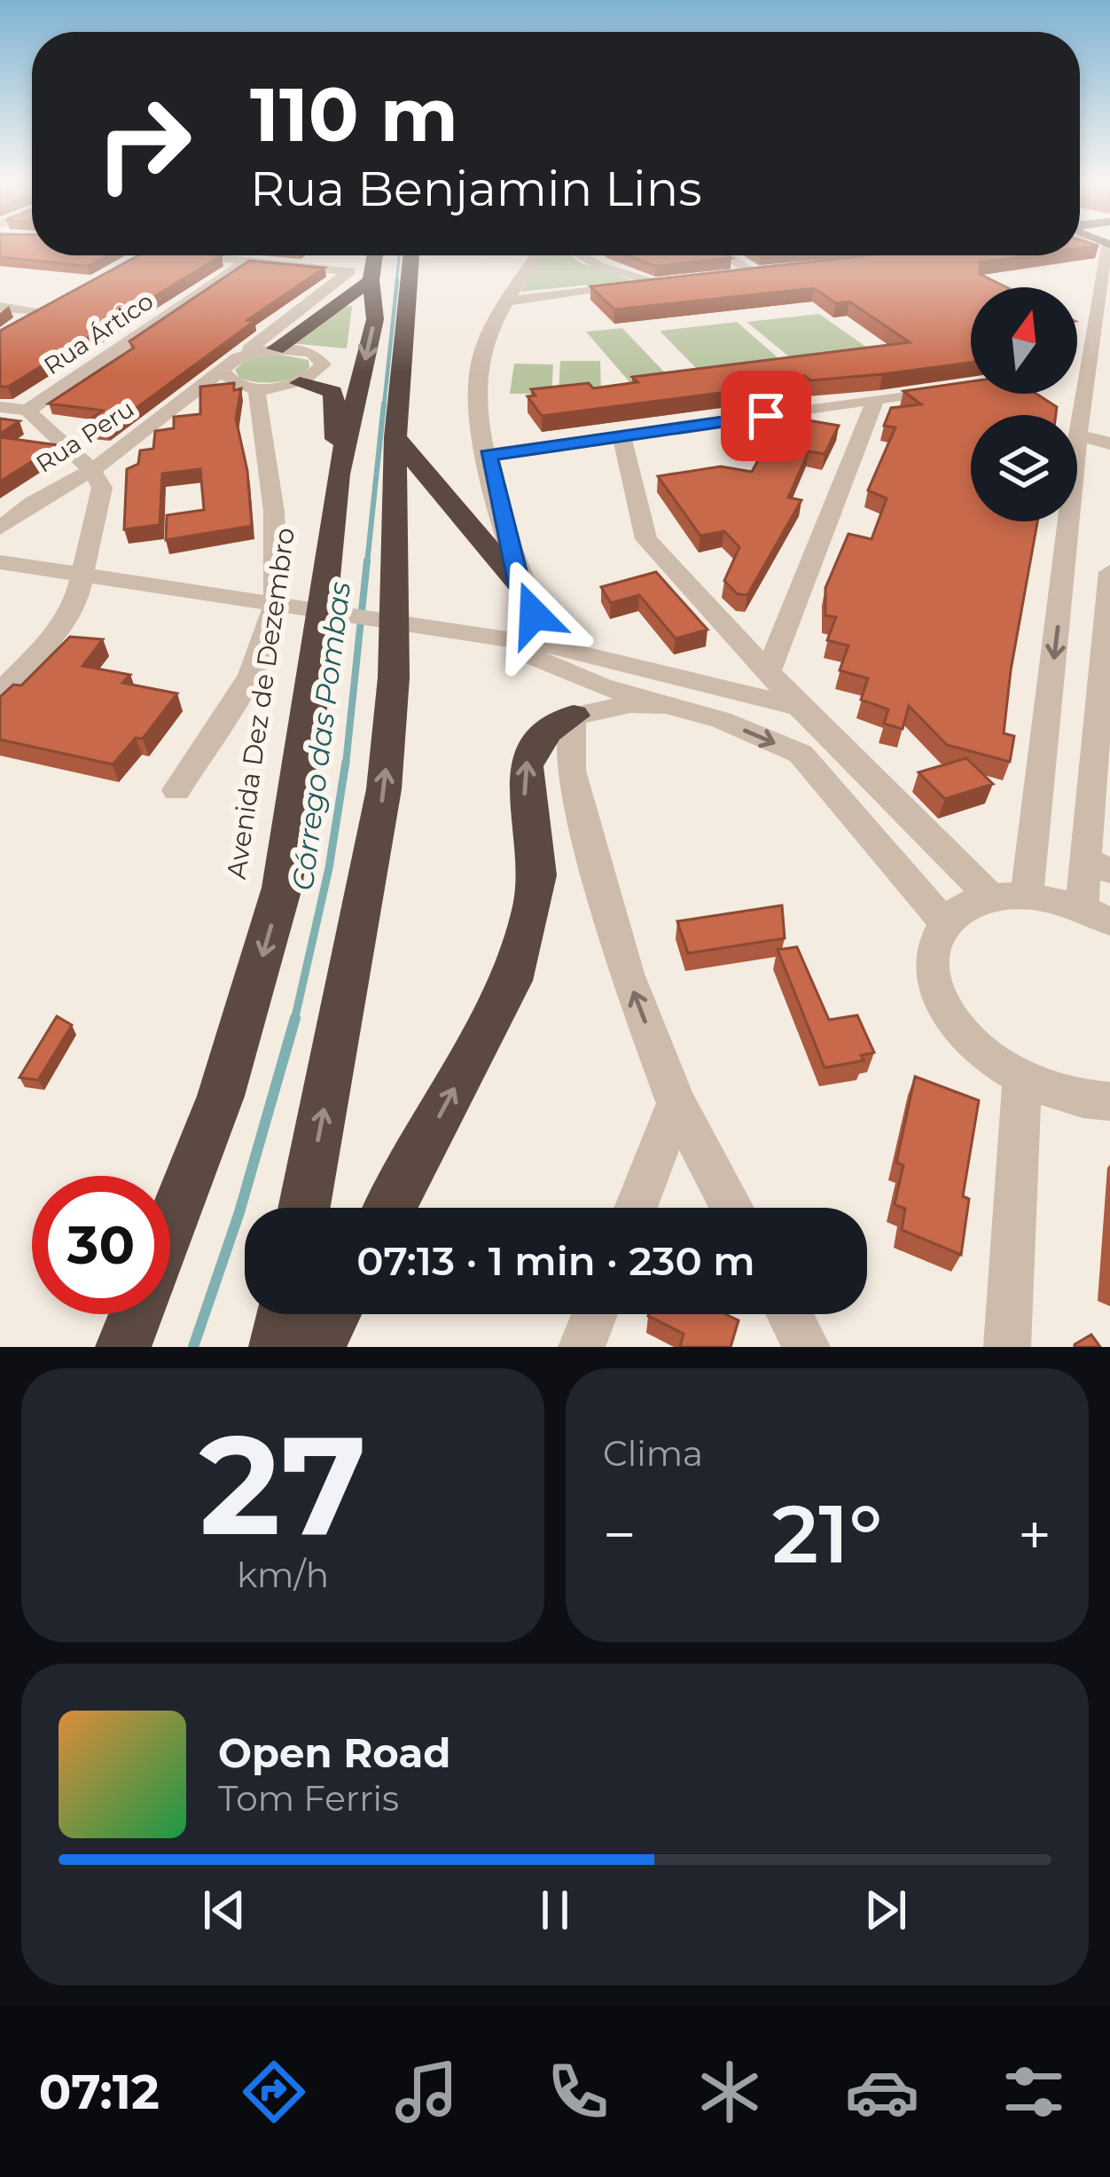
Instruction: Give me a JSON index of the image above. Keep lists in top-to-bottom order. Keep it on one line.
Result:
{"streets":{"highway":["Avenida Dez de Dezembro"],"street":["Rua Ártico","Rua Peru"]},"water":["Córrego das Pombas"],"north":"top","page":{"turn":["110 m","Rua Benjamin Lins"],"limit":"30","trip":"07:13 · 1 min · 230 m","tile":[["27","km/h"],"Clima"],"heat":["−","21°","+"],"song":["Open Road","Tom Ferris"],"tabs":"07:12"}}
